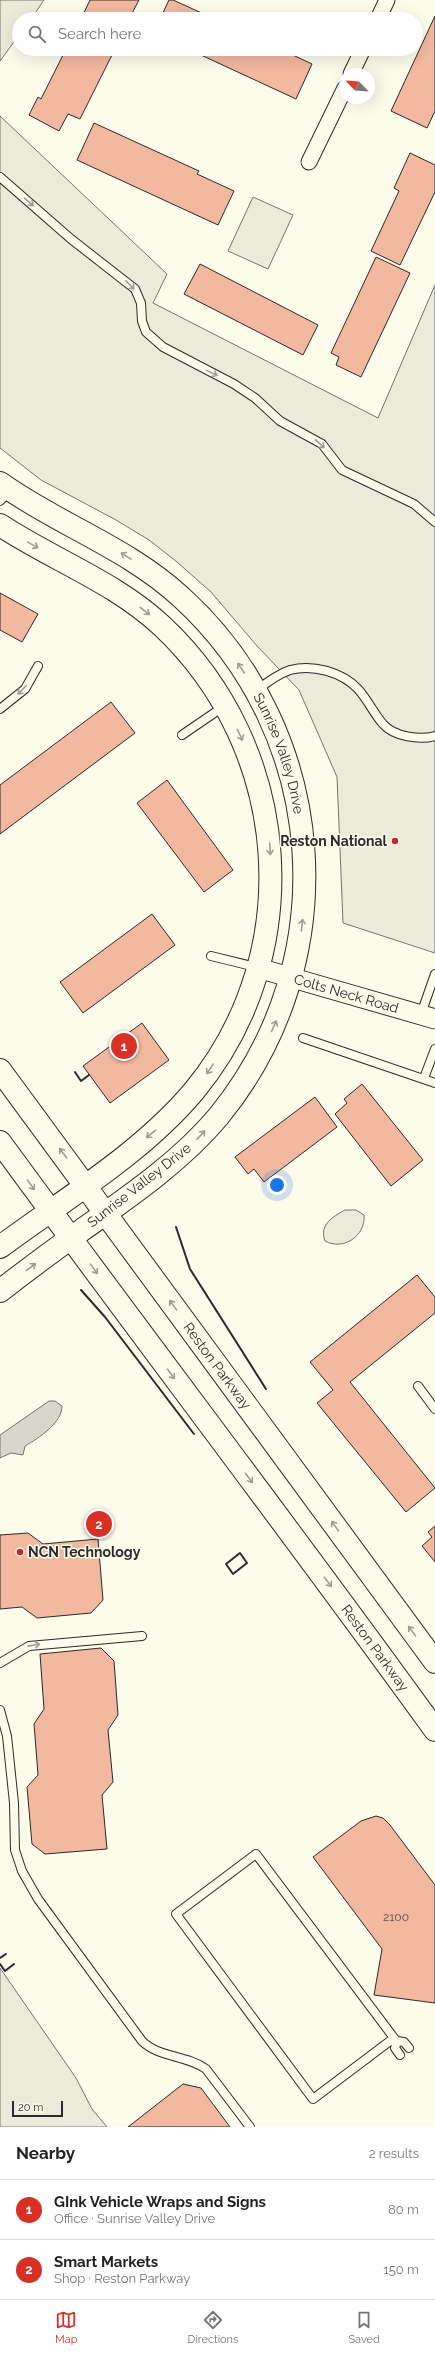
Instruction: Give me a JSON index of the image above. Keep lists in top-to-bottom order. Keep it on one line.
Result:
{"streets":{"main road":["Sunrise Valley Drive","Reston Parkway"],"street":["Colts Neck Road"]},"crossings":[["Sunrise Valley Drive","Colts Neck Road"],["Sunrise Valley Drive","Reston Parkway"]],"places":["Reston National","NCN Technology"],"house_numbers":["2100"],"scale_bar":"20 m","north":"top left","page":{"search":"Search here","pins":["1","2"],"scale":"20 m","heading":["Nearby","2 results"],"list":[{"mark":"1","name":"GInk Vehicle Wraps and Signs","note":"Office · Sunrise Valley Drive","value":"80 m"},{"mark":"2","name":"Smart Markets","note":"Shop · Reston Parkway","value":"150 m"}],"nav":["Map","Directions","Saved"]}}
